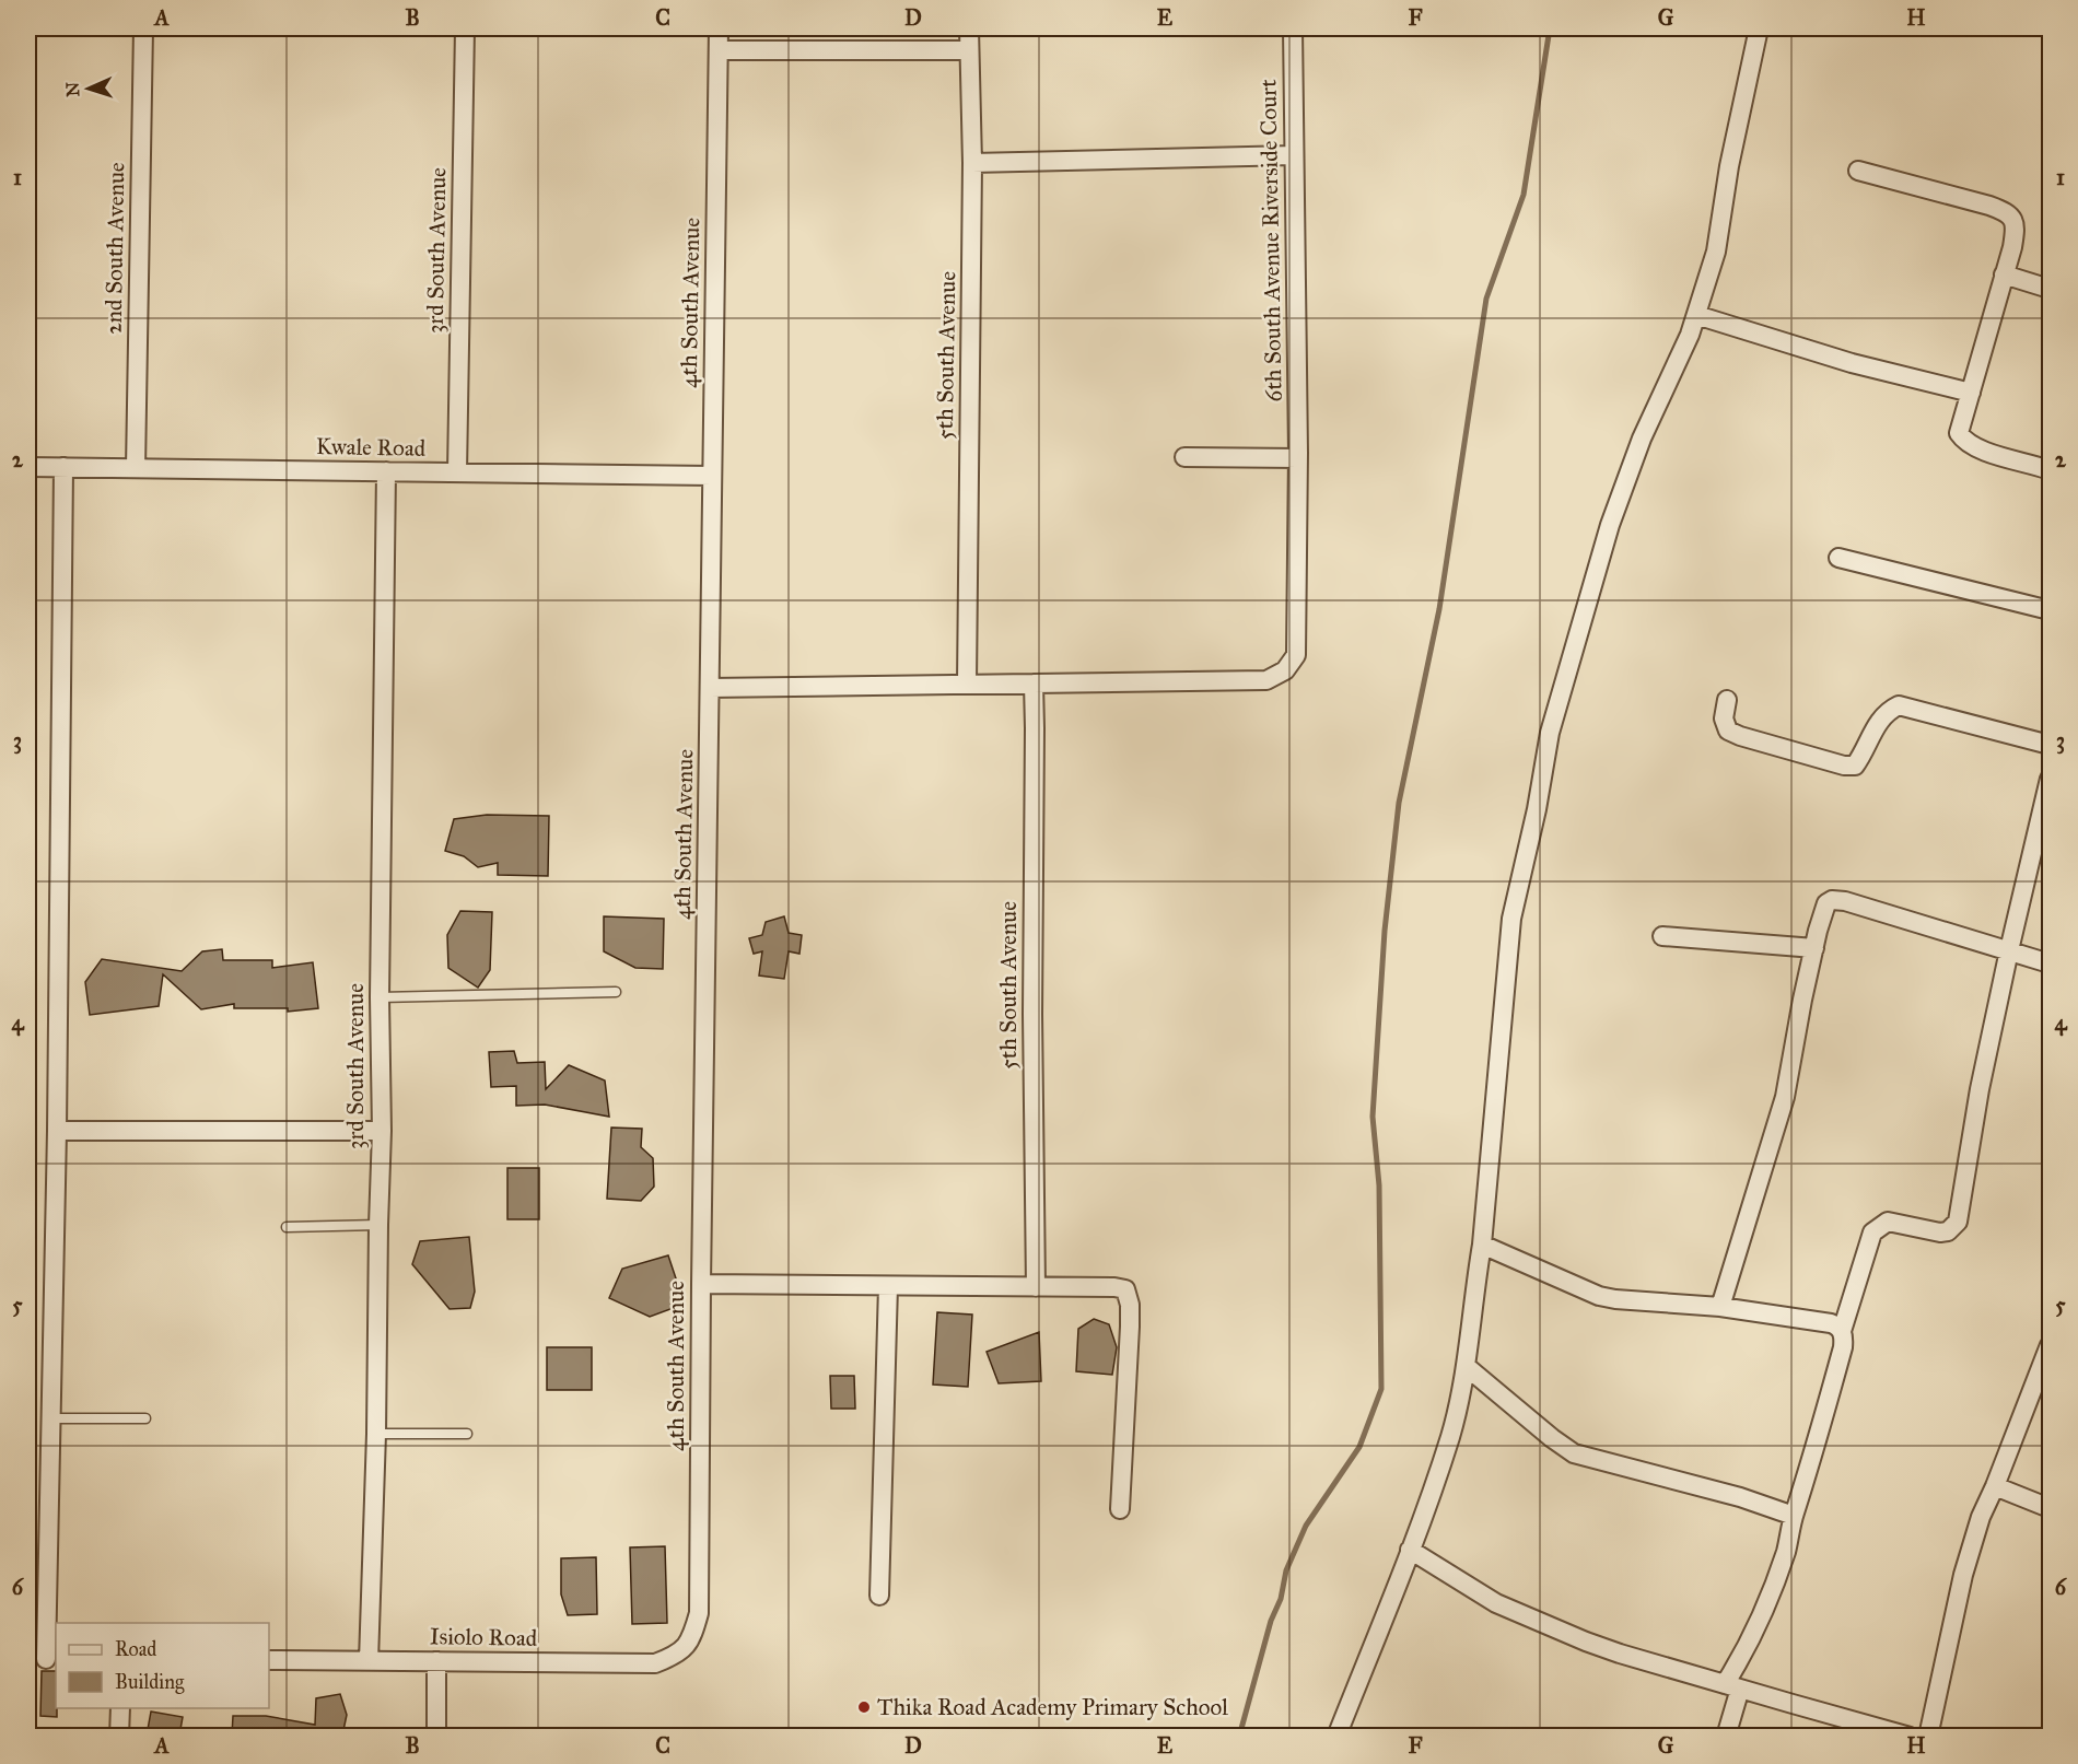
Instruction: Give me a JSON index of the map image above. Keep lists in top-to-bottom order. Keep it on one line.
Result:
{"streets":{"street":["6th South Avenue Riverside Court","2nd South Avenue","3rd South Avenue","4th South Avenue","5th South Avenue","Kwale Road","Isiolo Road"]},"crossings":[["6th South Avenue Riverside Court","4th South Avenue"],["6th South Avenue Riverside Court","5th South Avenue"],["2nd South Avenue","Kwale Road"],["3rd South Avenue","Kwale Road"],["3rd South Avenue","Isiolo Road"],["4th South Avenue","Kwale Road"],["4th South Avenue","Isiolo Road"]],"places":["Thika Road Academy Primary School"],"legend":["Road","Building"],"north":"left","grid":{"columns":["A","B","C","D","E","F","G","H"],"rows":["1","2","3","4","5","6"]}}
